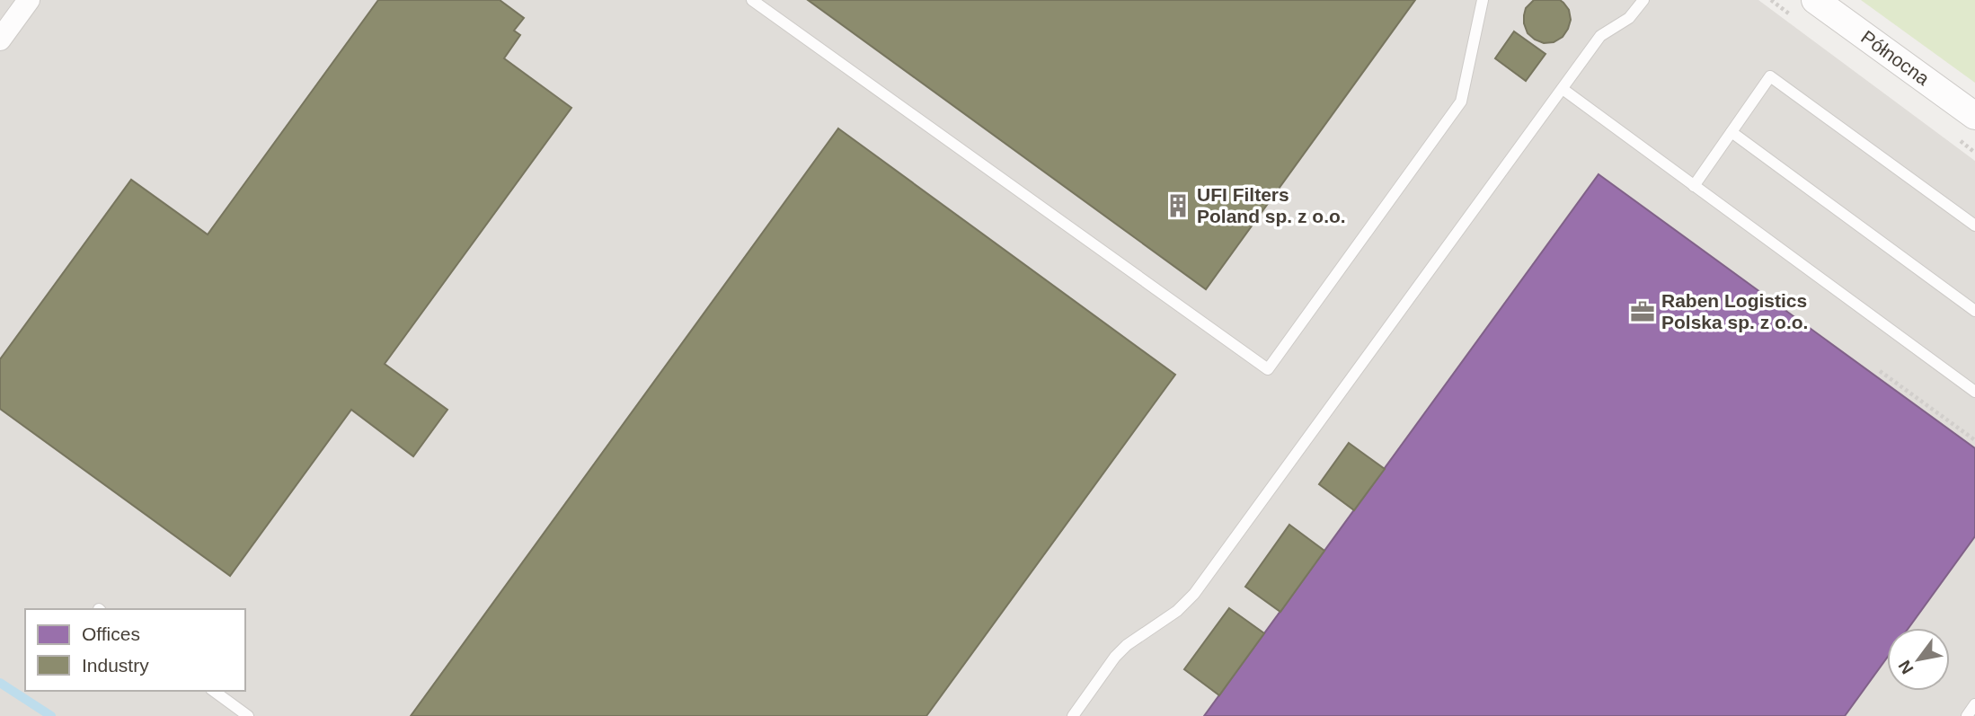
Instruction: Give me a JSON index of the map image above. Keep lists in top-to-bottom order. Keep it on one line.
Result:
{"streets":{"street":["Północna"]},"places":{"building":["UFI Filters Poland sp. z o.o."],"office":["Raben Logistics Polska sp. z o.o."]},"legend":["Offices","Industry"],"north":"bottom left"}
